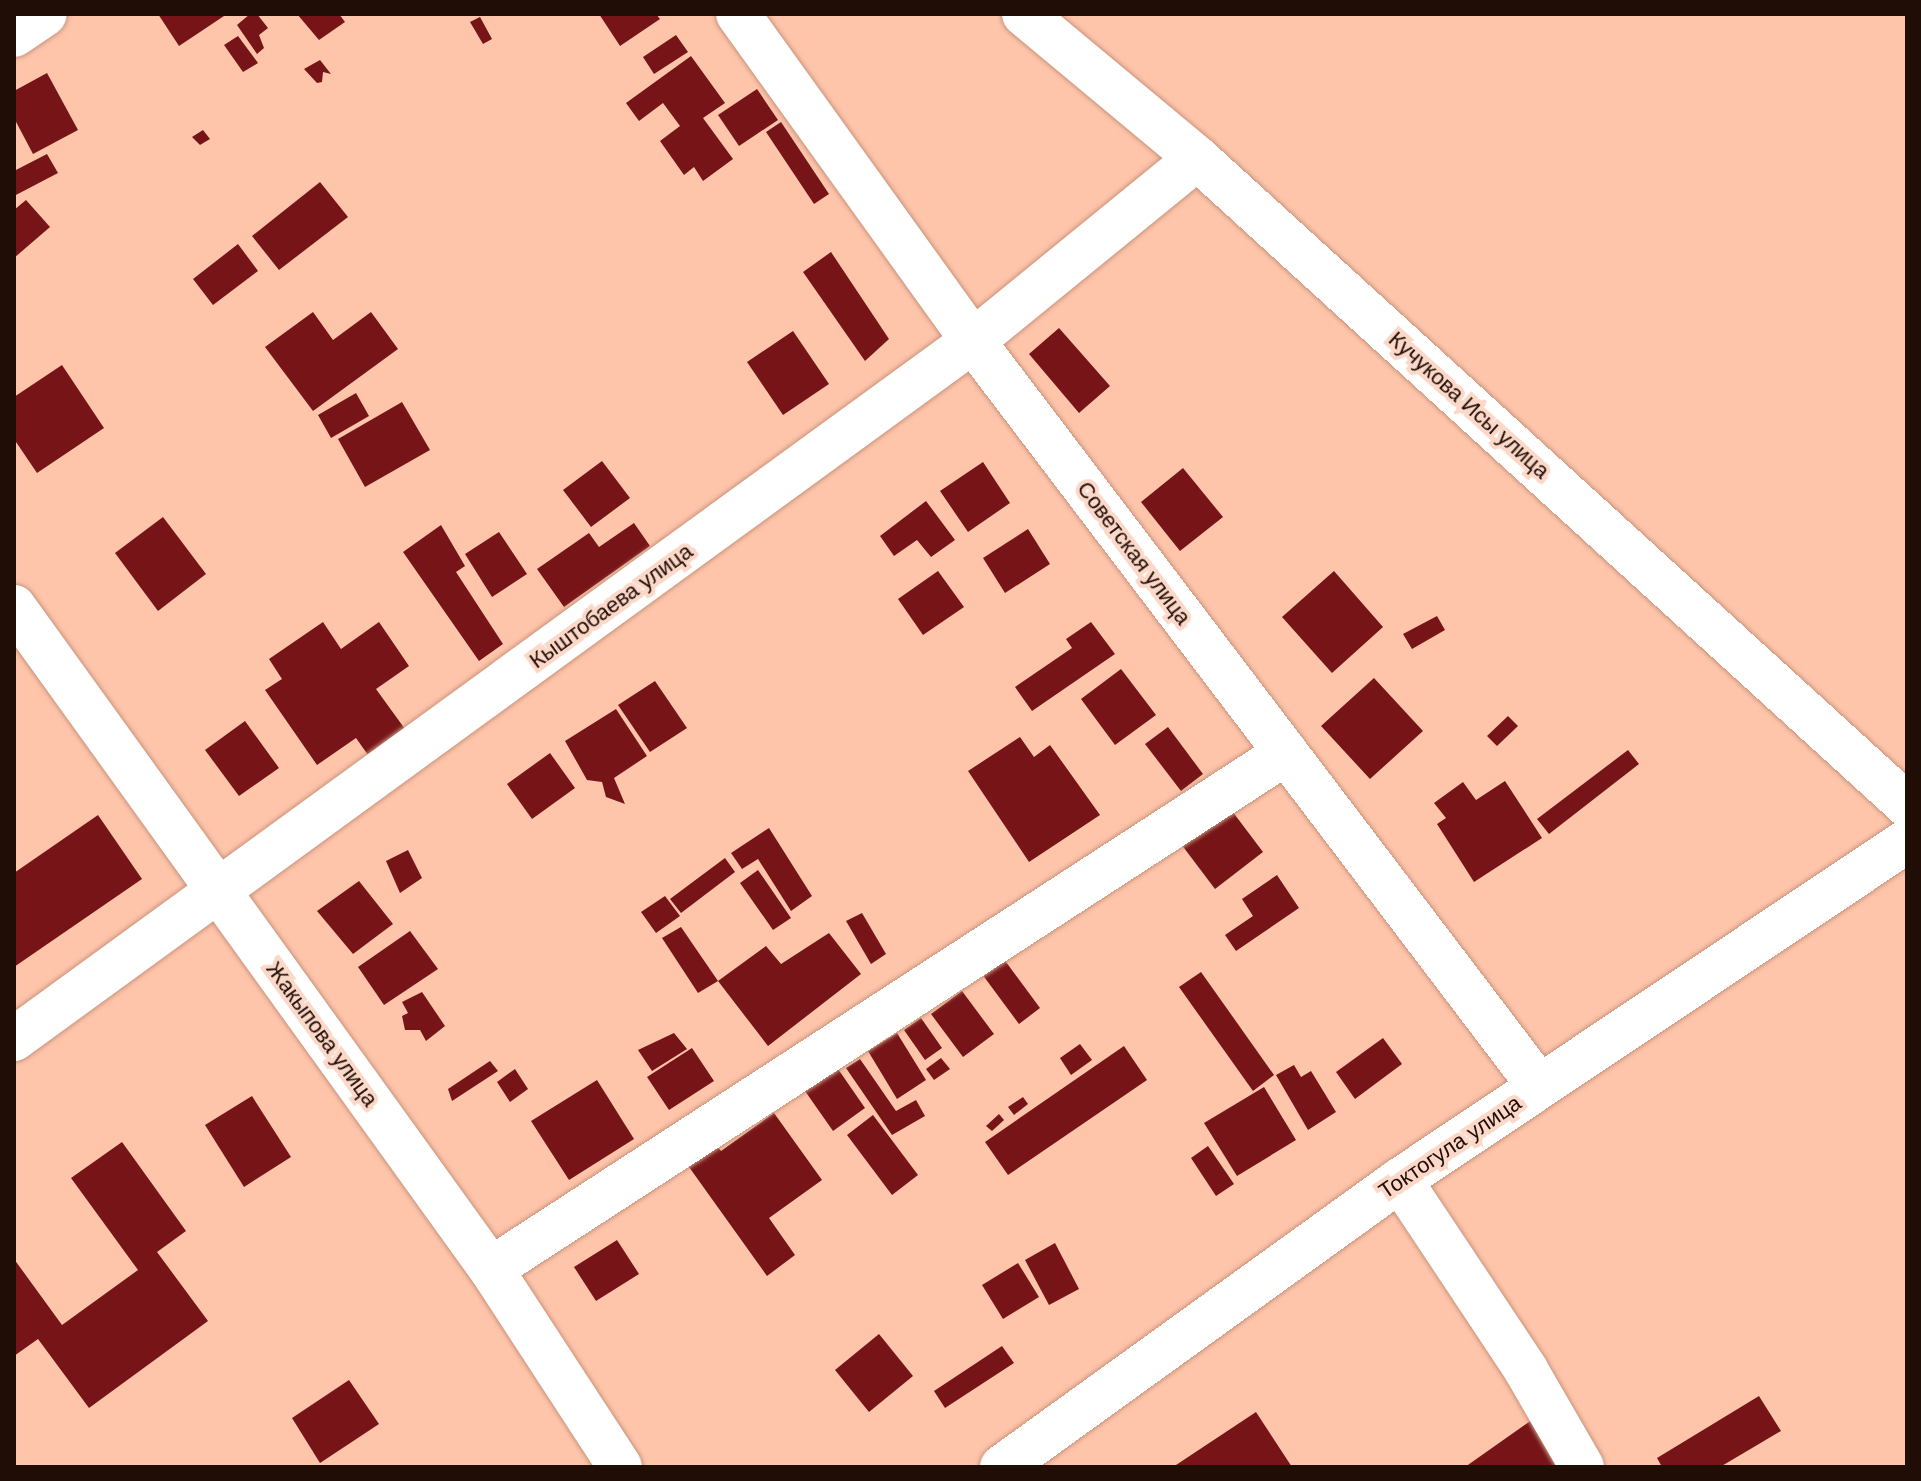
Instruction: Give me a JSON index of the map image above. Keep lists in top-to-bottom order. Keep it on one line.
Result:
{"streets":{"street":["Кучукова Исы улица","Советская улица","Кыштобаева улица","Жакыпова улица","Токтогула улица"]},"crossings":[["Кучукова Исы улица","Кыштобаева улица"],["Советская улица","Кыштобаева улица"],["Советская улица","Токтогула улица"],["Кыштобаева улица","Жакыпова улица"]]}
